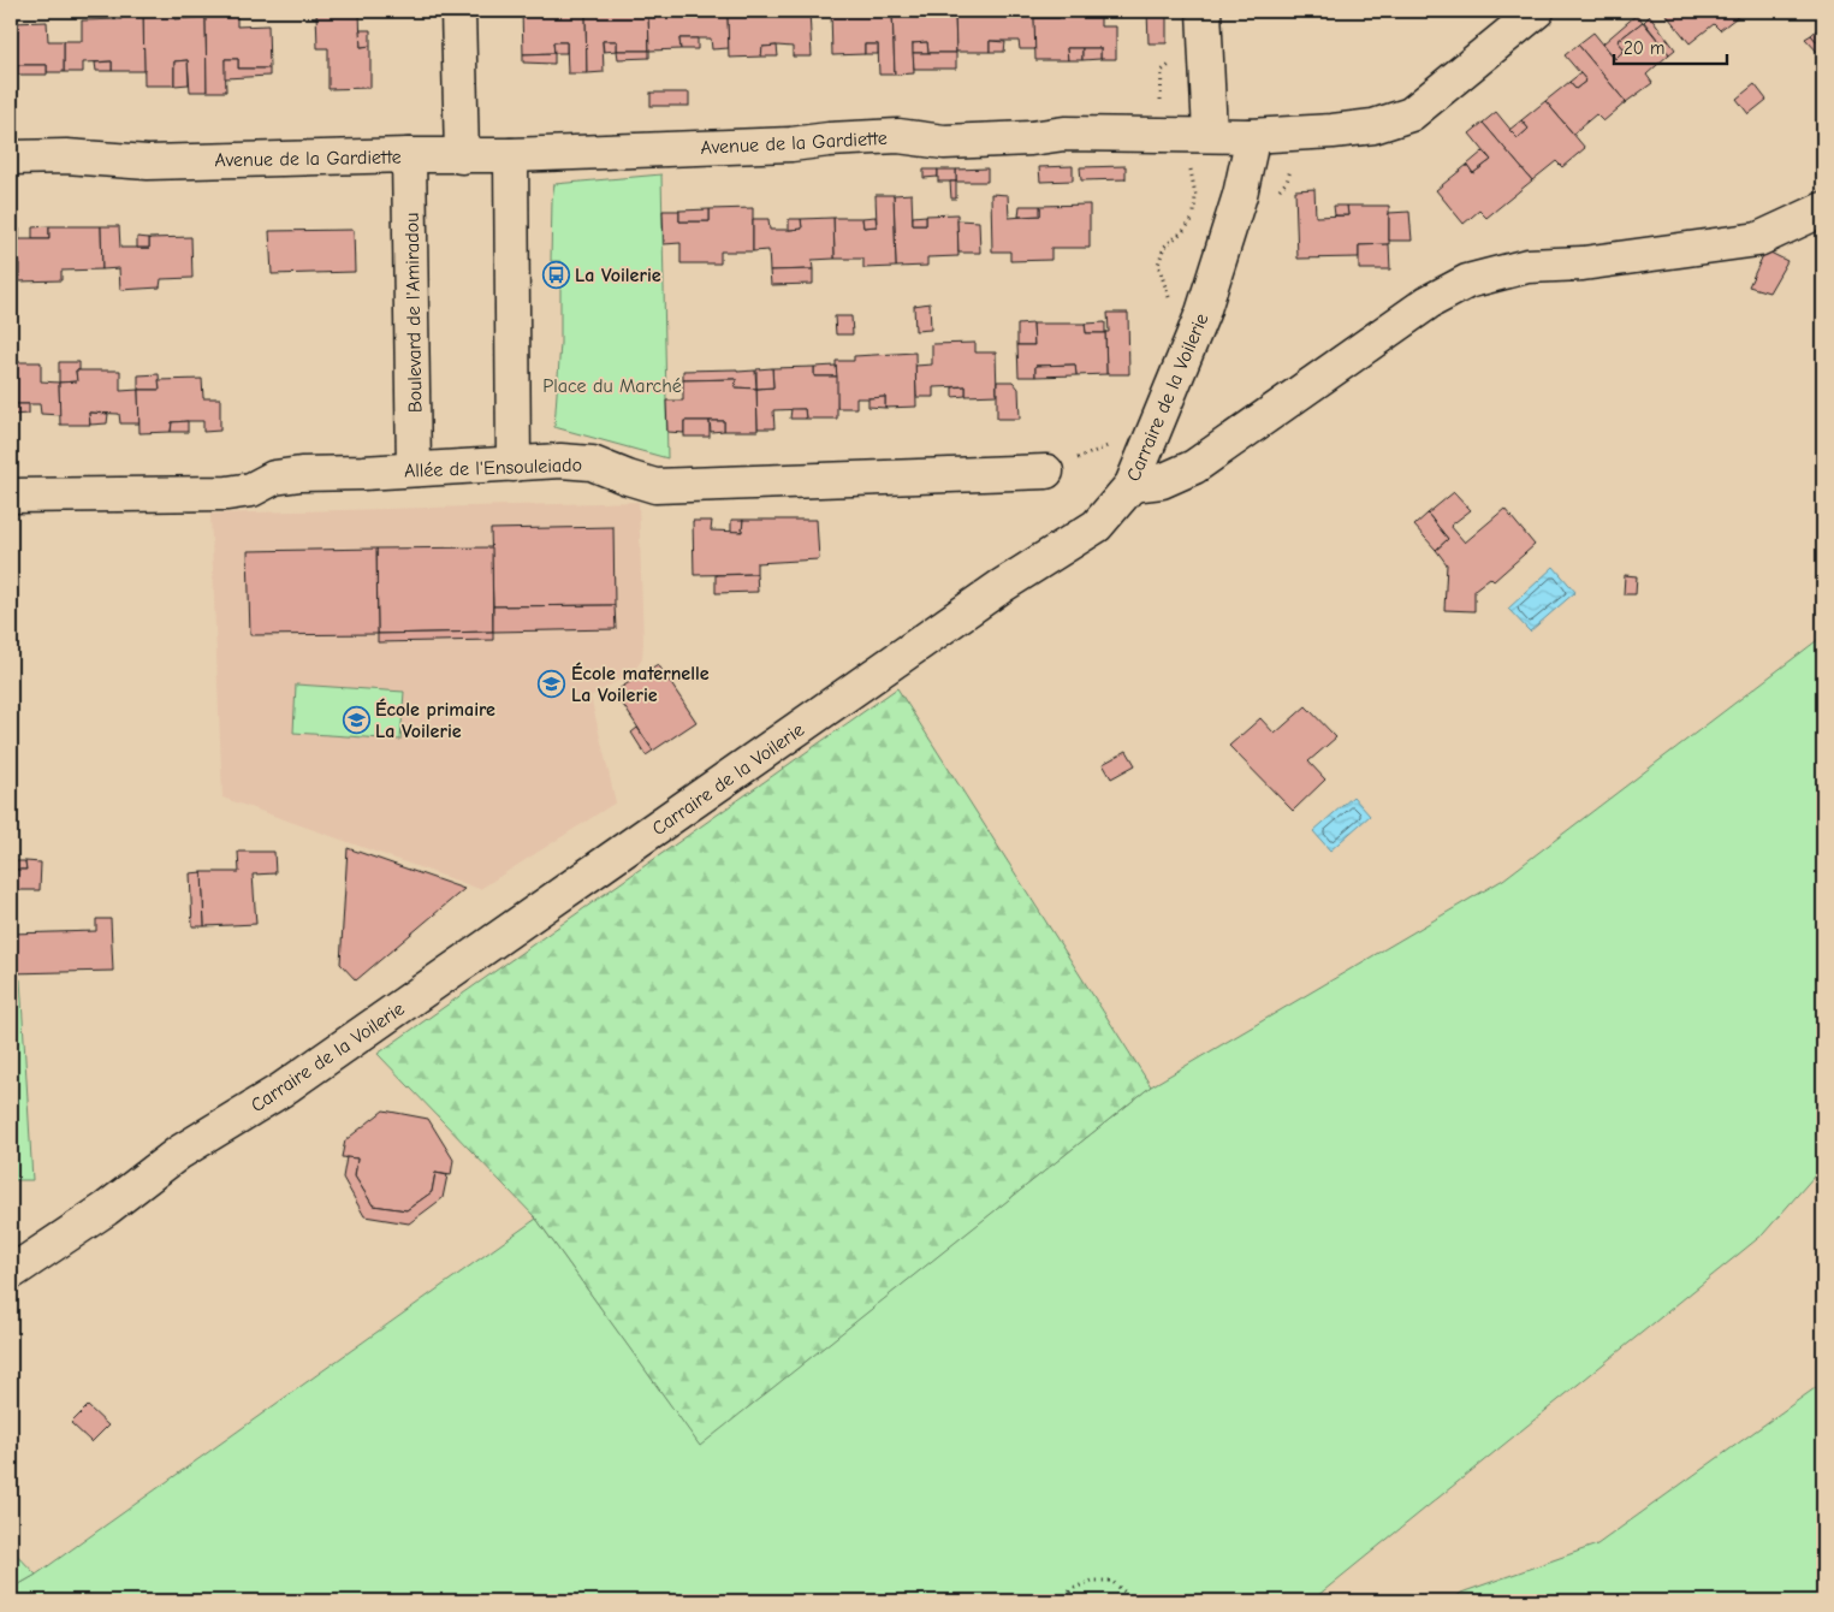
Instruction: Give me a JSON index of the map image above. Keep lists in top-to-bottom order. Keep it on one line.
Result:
{"streets":{"street":["Avenue de la Gardiette","Boulevard de l'Amiradou","Carraire de la Voilerie","Allée de l'Ensouleiado"]},"crossings":[["Avenue de la Gardiette","Boulevard de l'Amiradou"],["Avenue de la Gardiette","Carraire de la Voilerie"],["Boulevard de l'Amiradou","Allée de l'Ensouleiado"]],"parks":["Place du Marché"],"places":{"bus stop":["La Voilerie"],"school or university":["École maternelle La Voilerie","École primaire La Voilerie"]},"scale_bar":"20 m"}
